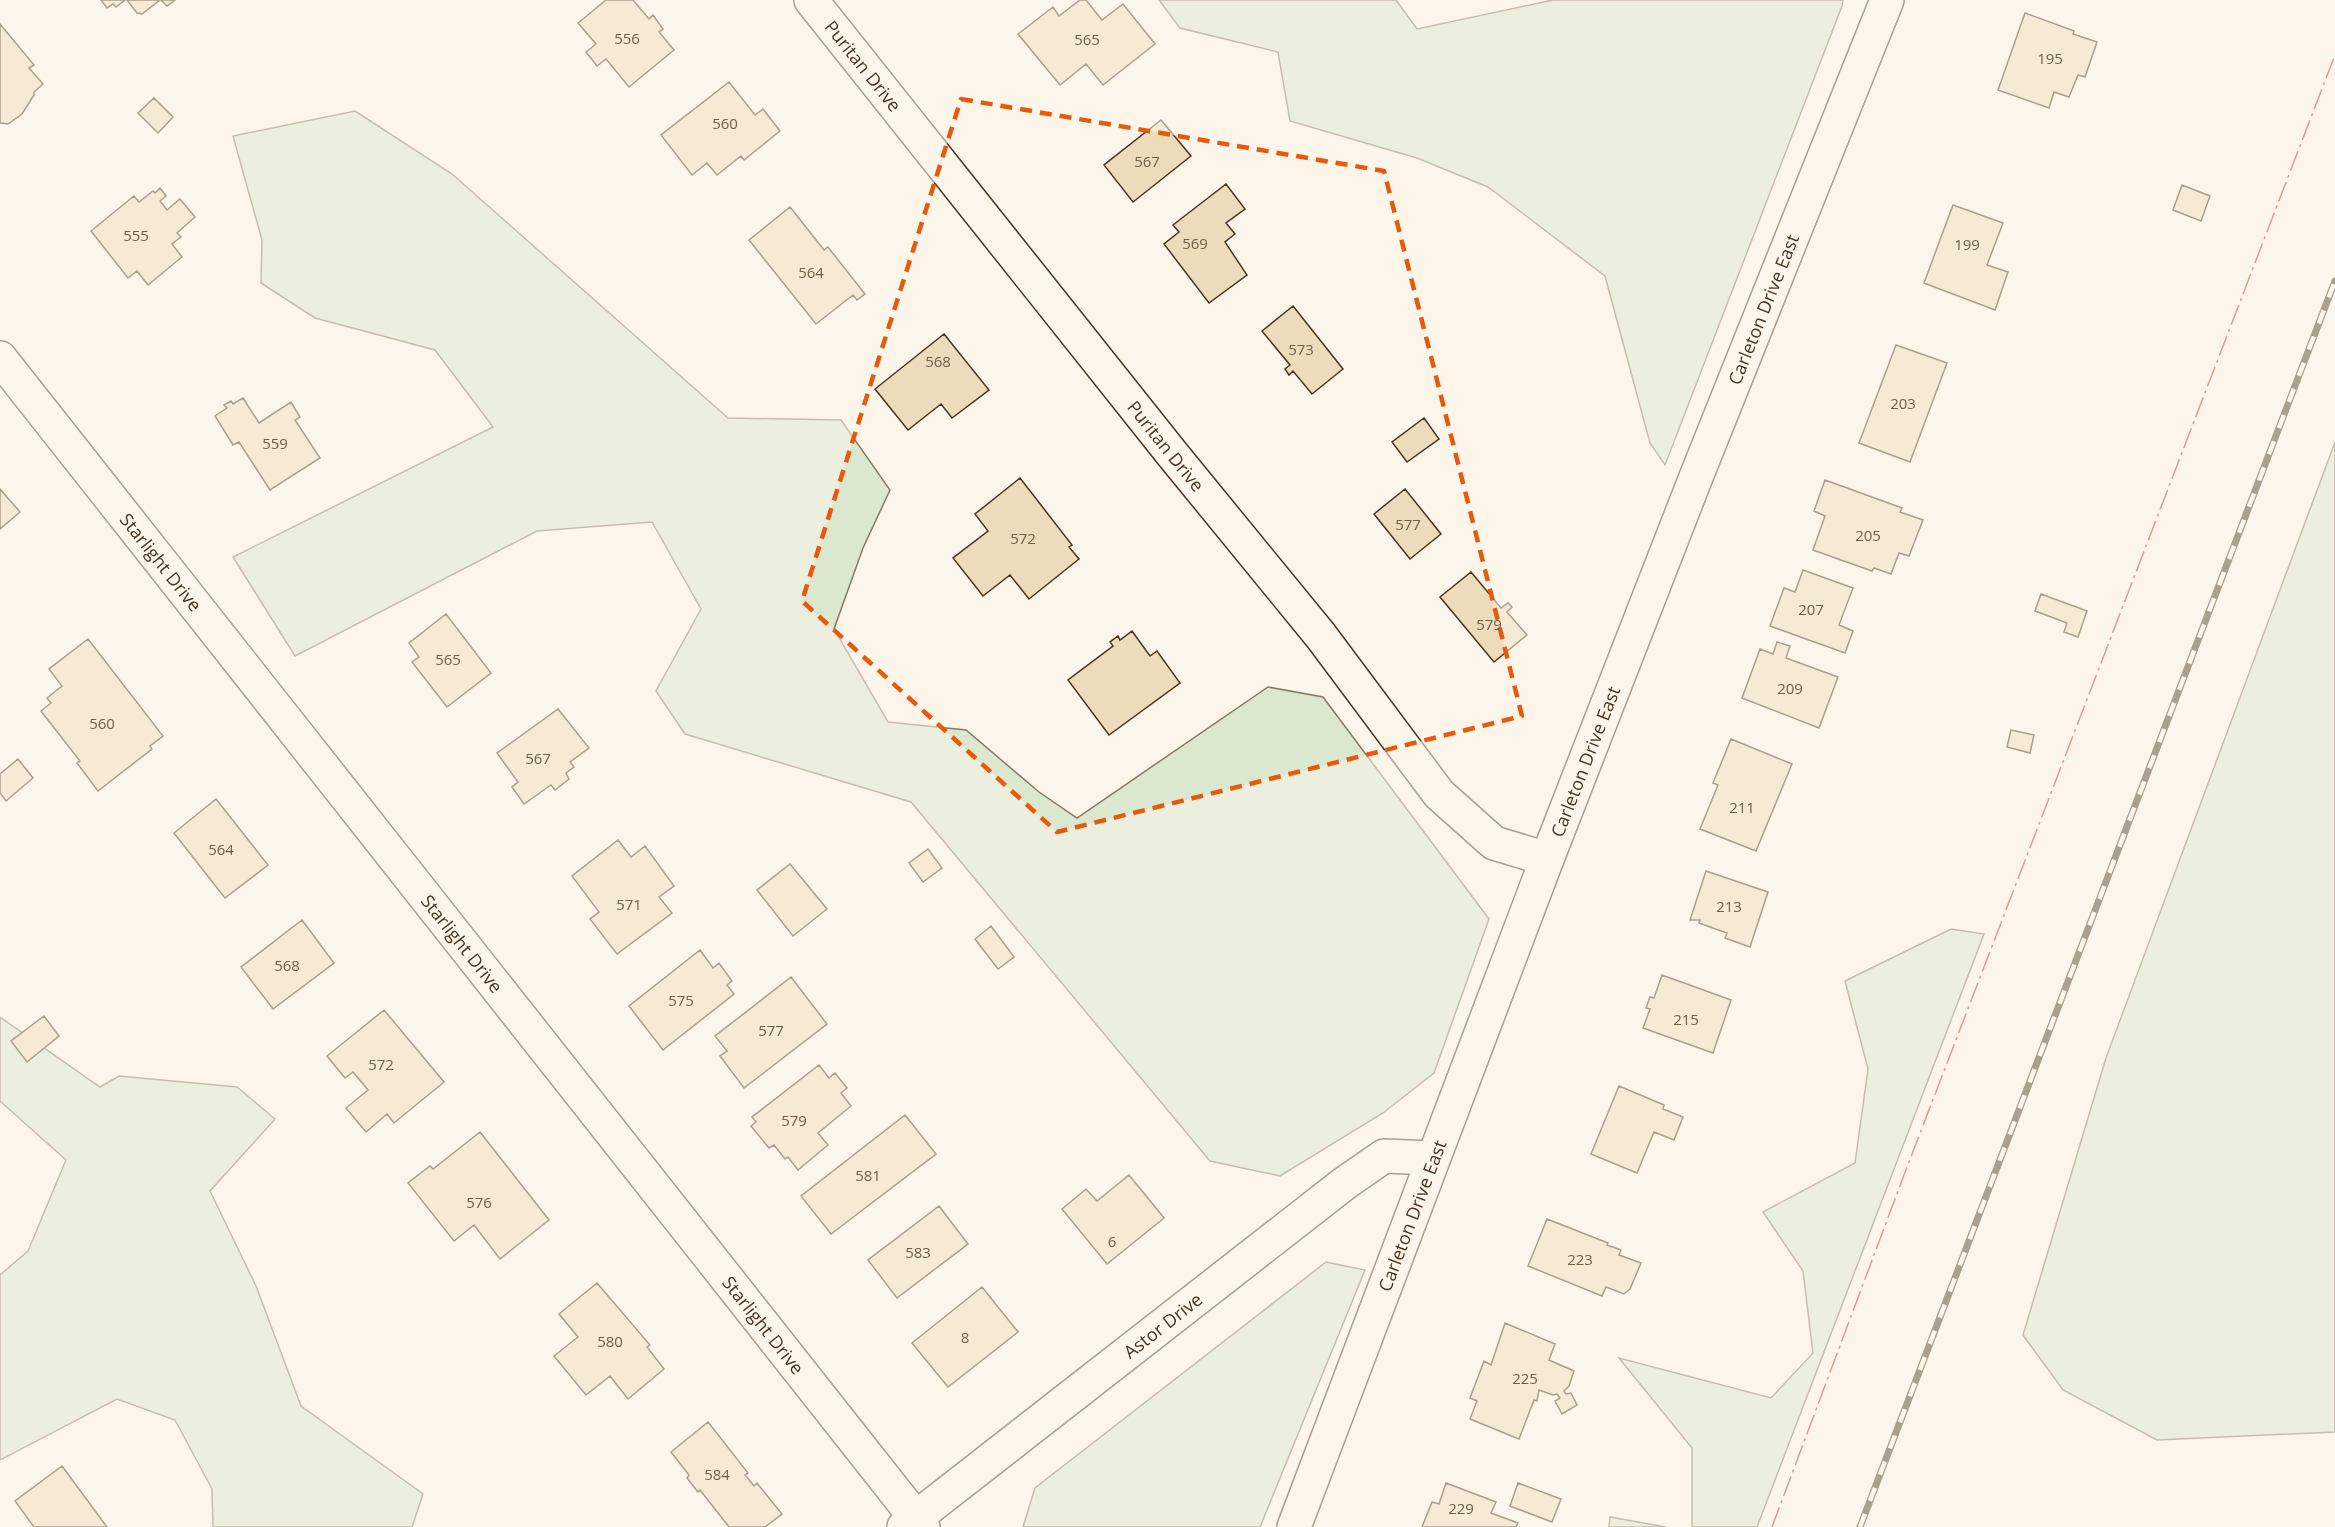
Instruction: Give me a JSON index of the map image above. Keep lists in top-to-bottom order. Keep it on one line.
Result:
{"streets":{"street":["Puritan Drive","Carleton Drive East","Starlight Drive","Astor Drive"]},"crossings":[["Puritan Drive","Carleton Drive East"],["Carleton Drive East","Astor Drive"],["Starlight Drive","Astor Drive"]],"house_numbers":["556","565","195","560","567","555","569","199","564","573","568","203","559","577","205","572","207","579","565","209","560","567","211","564","571","213","568","575","215","577","572","579","581","576","6","583","223","8","580","225","584","229"]}
